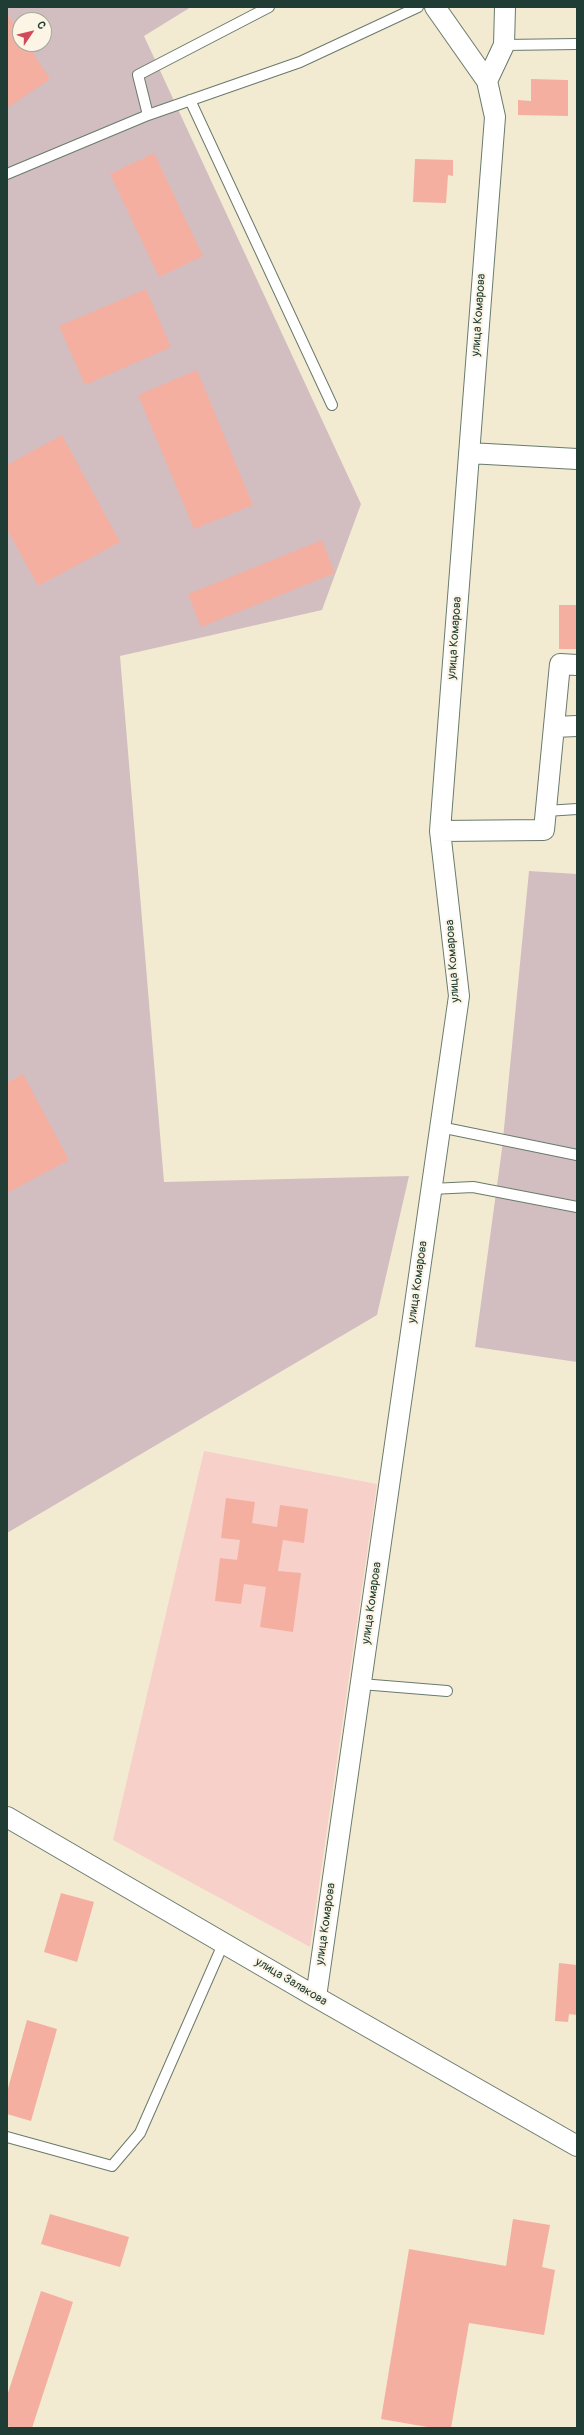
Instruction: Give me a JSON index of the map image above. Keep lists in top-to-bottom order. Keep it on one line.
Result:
{"streets":{"street":["улица Комарова","улица Залакова"]},"crossings":[["улица Комарова","улица Залакова"]],"north":"top right"}
